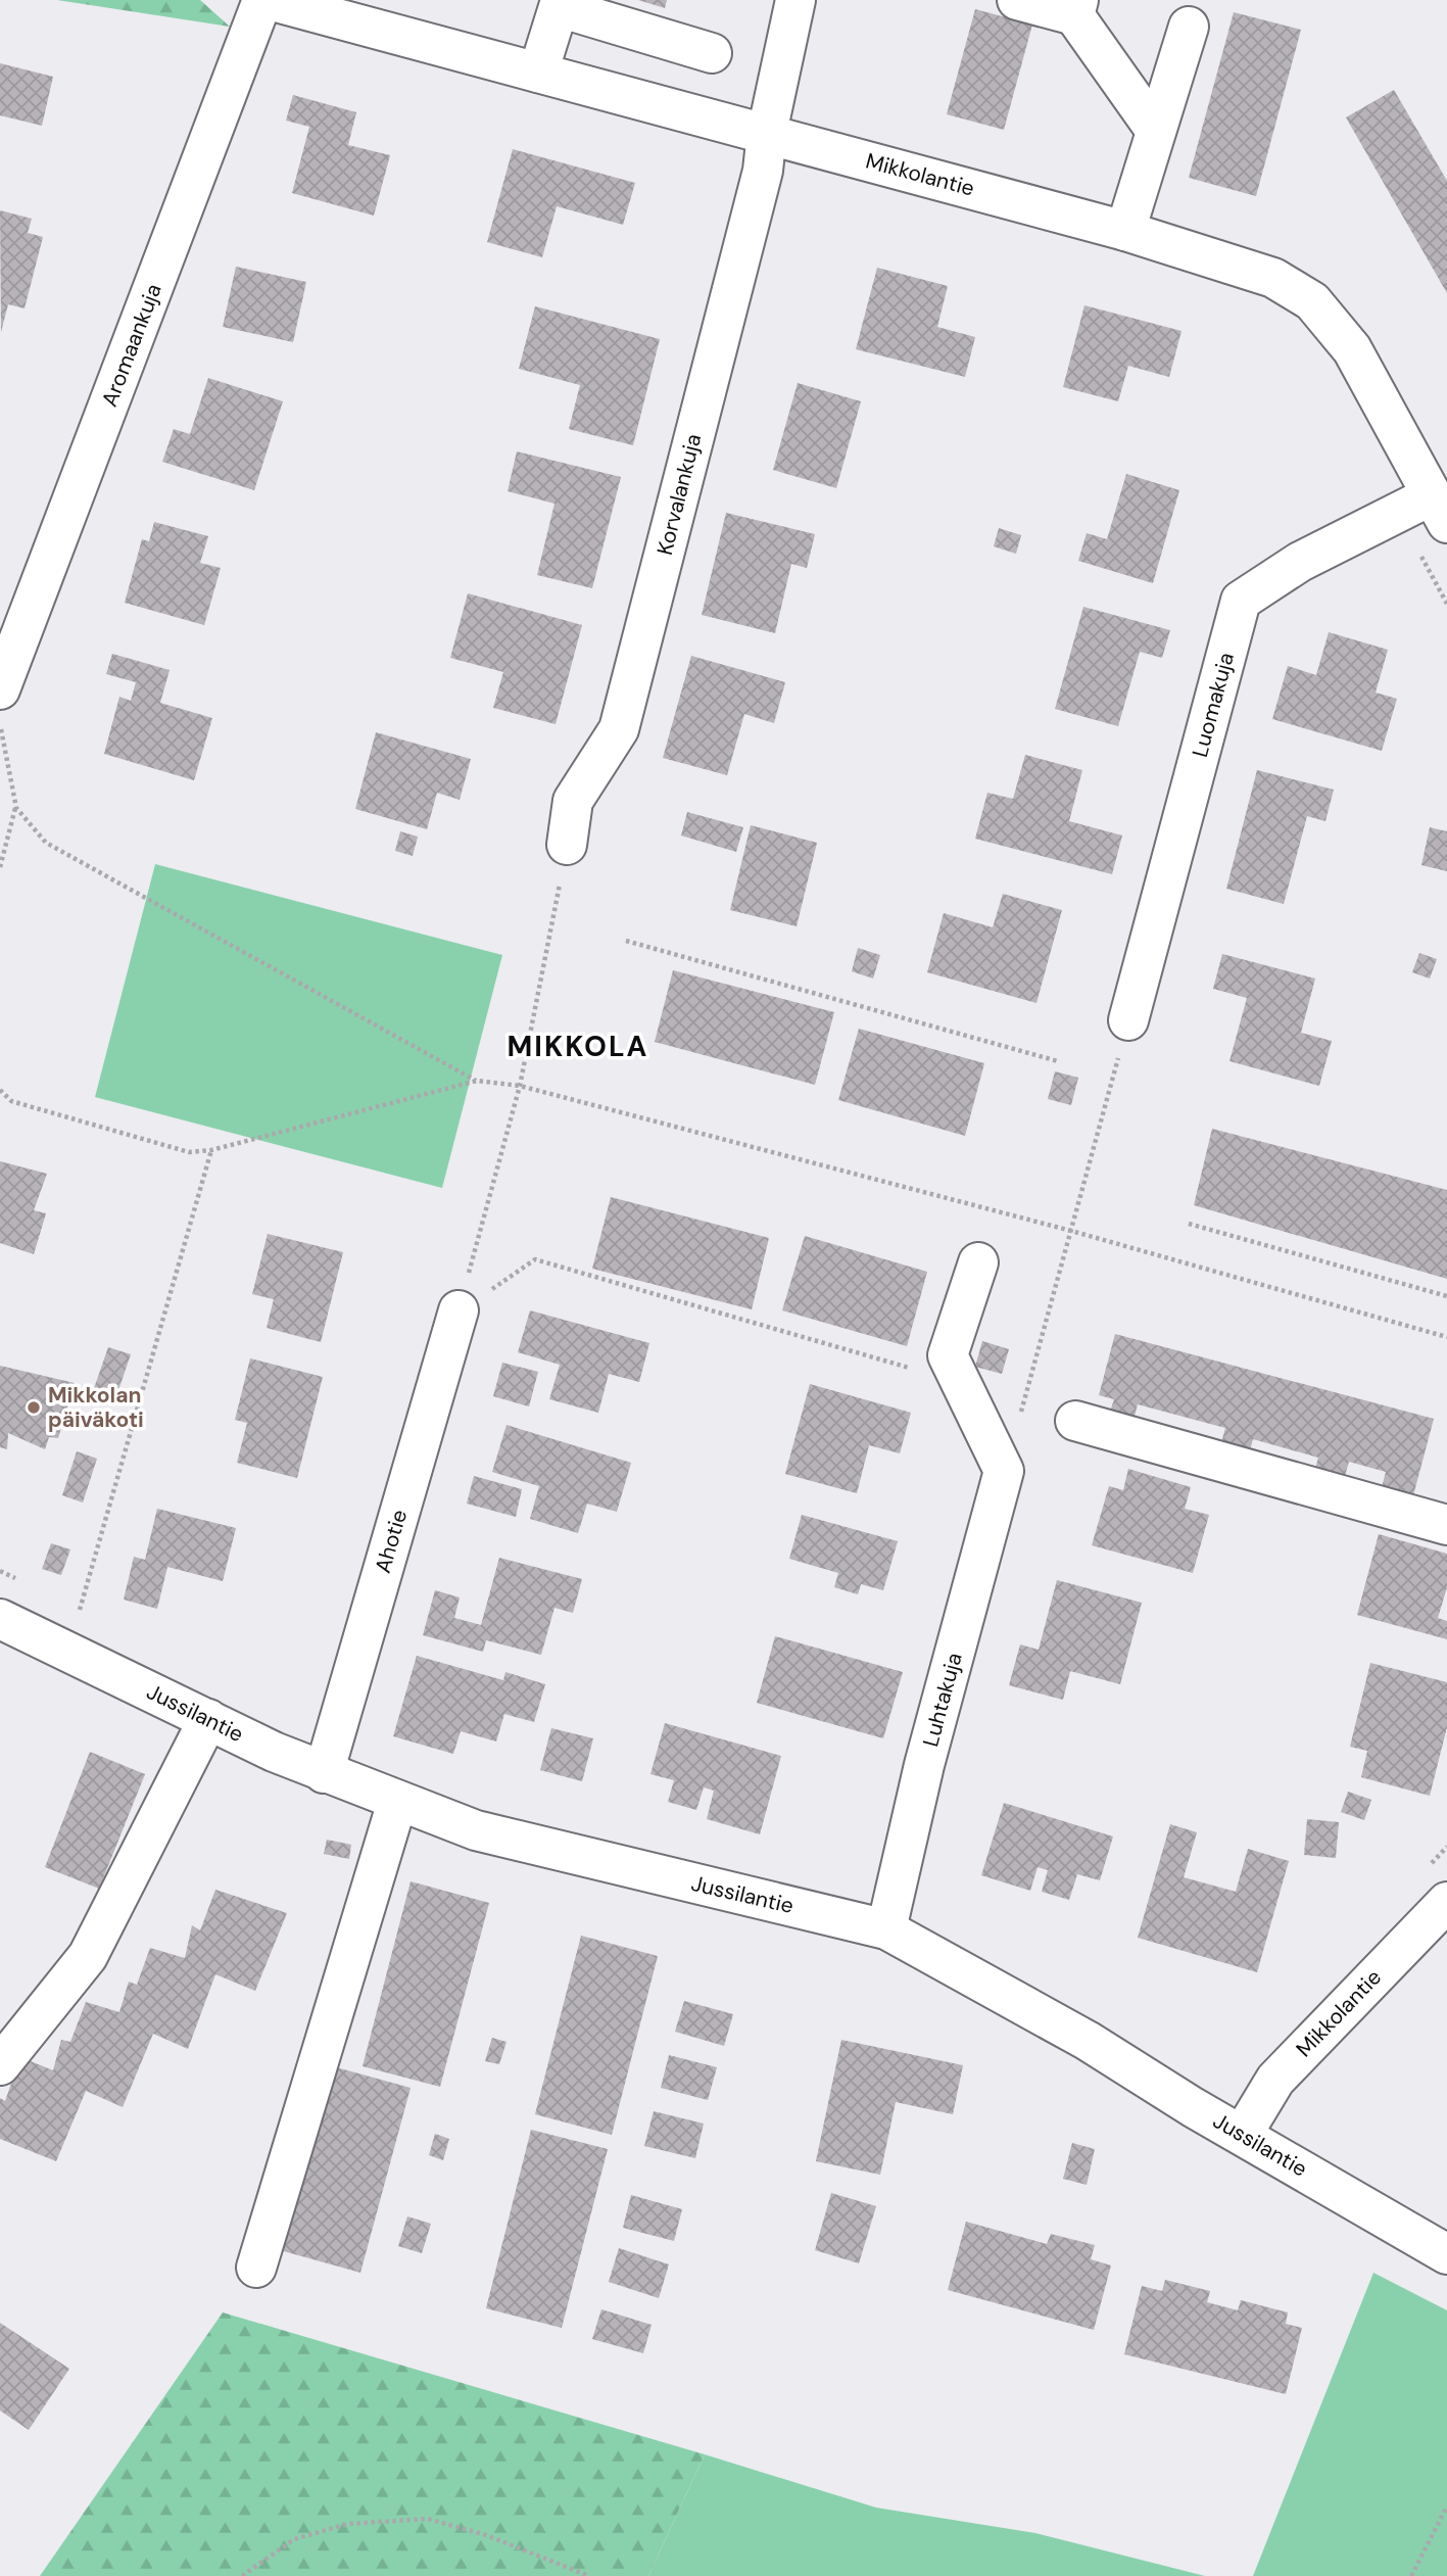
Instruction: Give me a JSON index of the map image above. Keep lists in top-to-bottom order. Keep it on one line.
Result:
{"streets":{"street":["Mikkolantie","Aromaankuja","Korvalankuja","Luomakuja","Ahotie","Luhtakuja","Jussilantie"]},"crossings":[["Mikkolantie","Aromaankuja"],["Mikkolantie","Korvalankuja"],["Mikkolantie","Luomakuja"],["Mikkolantie","Jussilantie"],["Ahotie","Jussilantie"],["Luhtakuja","Jussilantie"]],"districts":["MIKKOLA"],"places":["Mikkolan päiväkoti"]}
